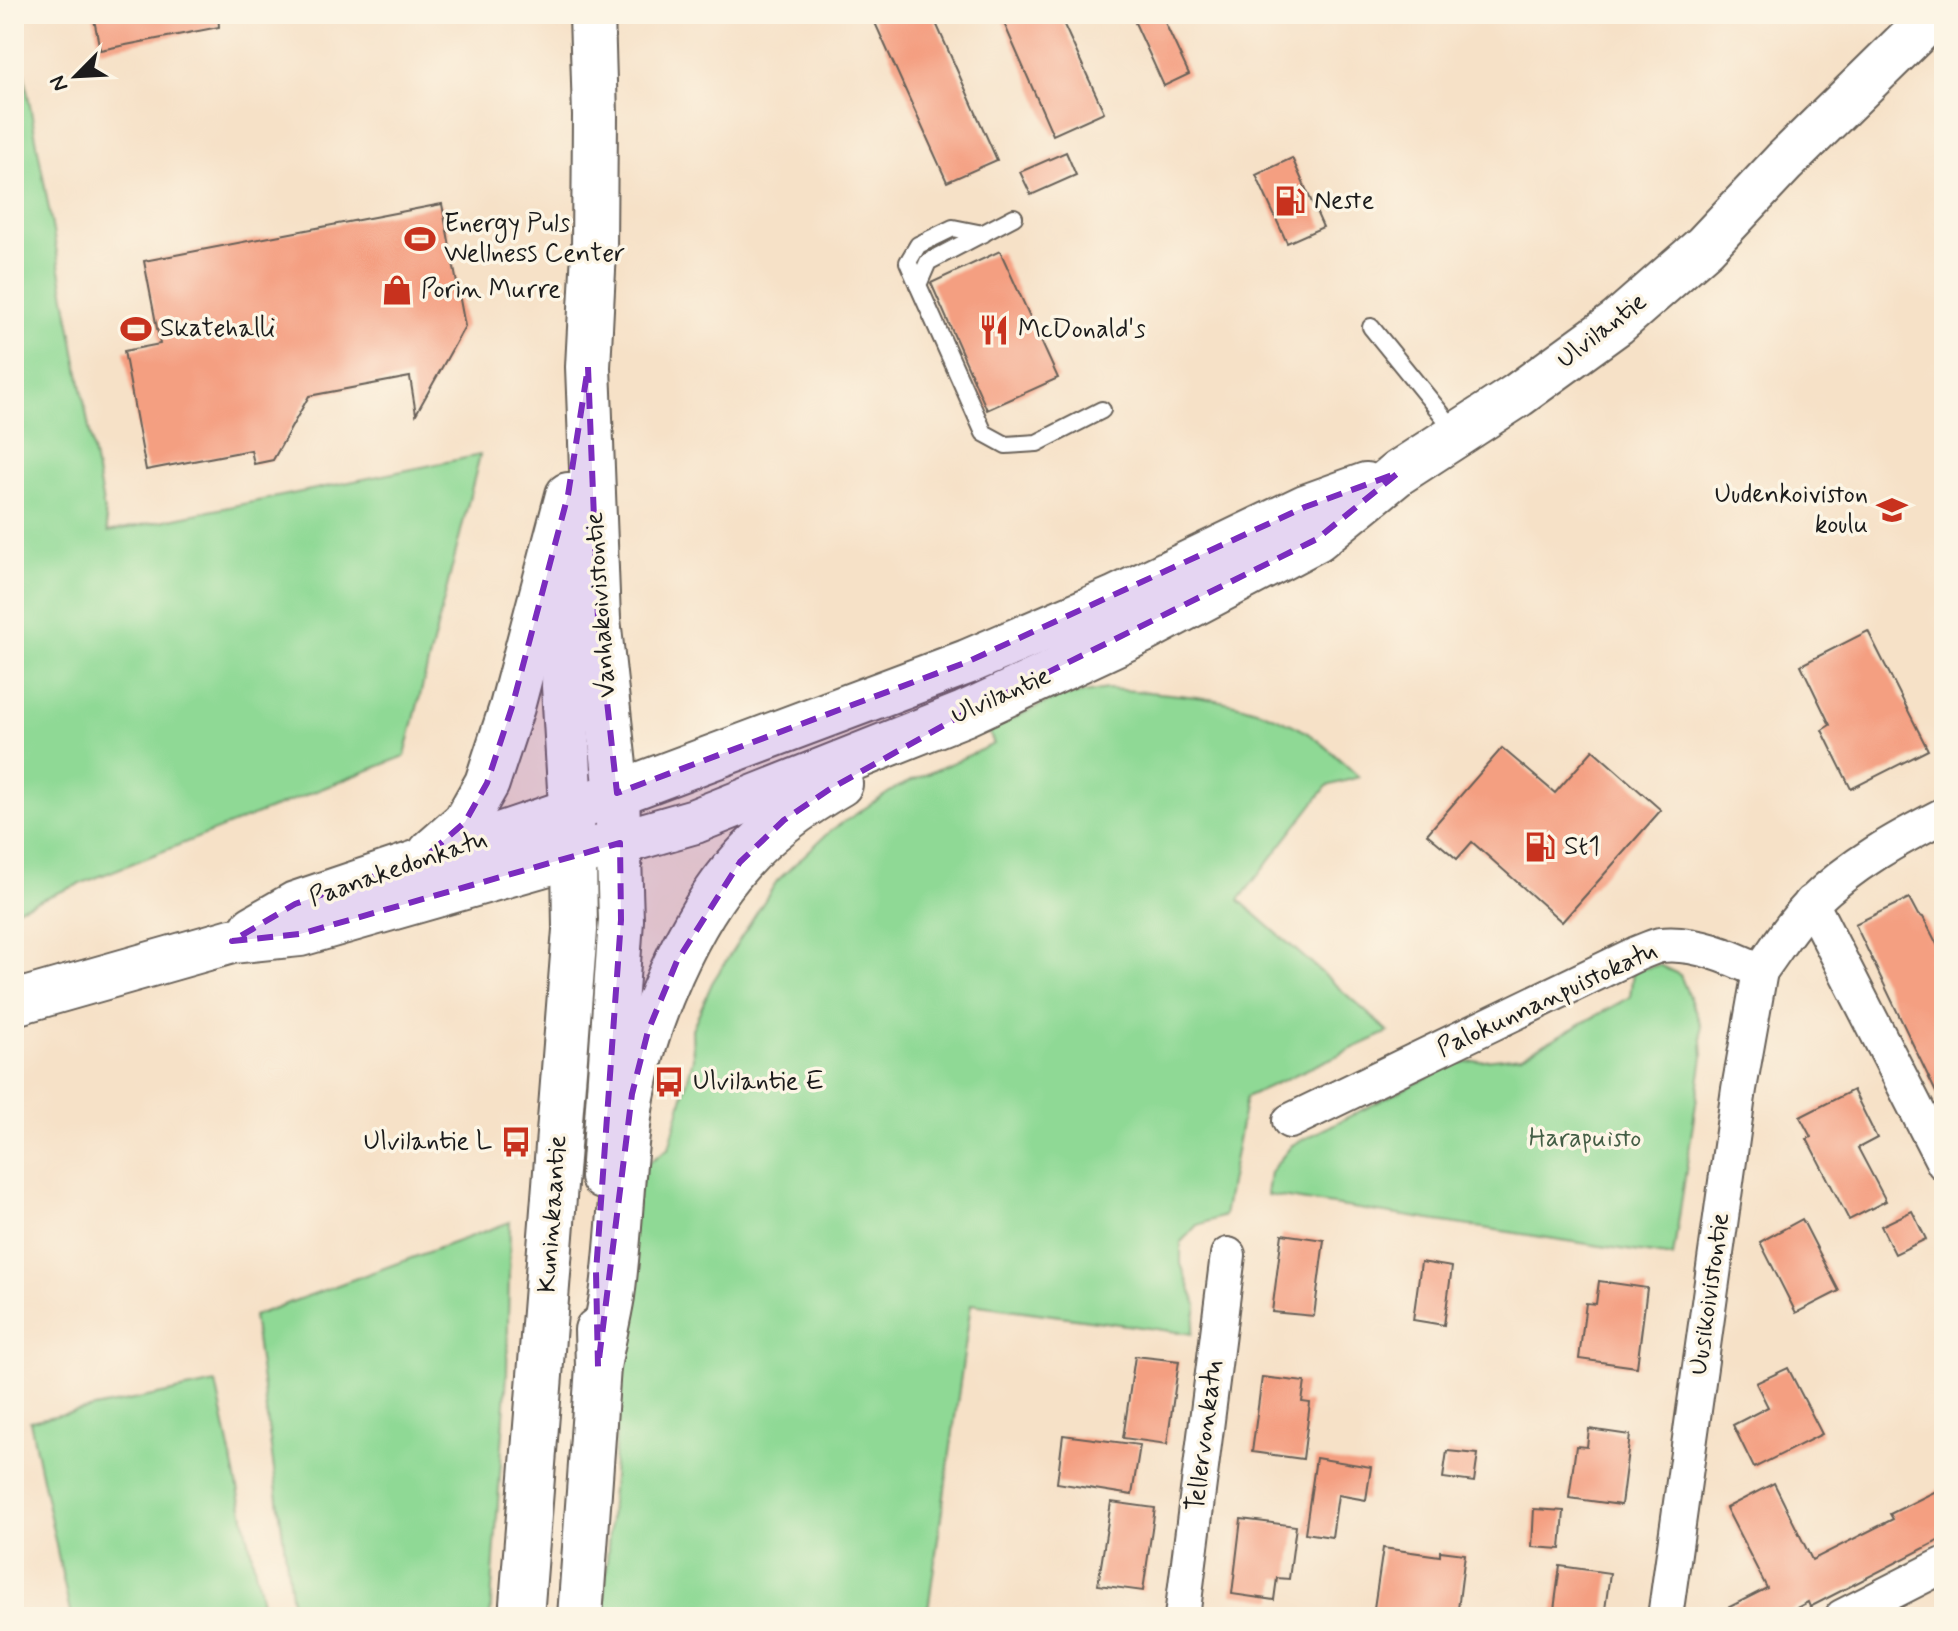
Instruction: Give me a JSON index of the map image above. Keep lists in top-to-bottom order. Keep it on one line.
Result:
{"streets":{"main road":["Ulvilantie","Vanhakoivistontie","Paanakedonkatu","Kuninkaantie"],"street":["Palokunnanpuistokatu","Uusikoivistontie","Tellervonkatu"]},"crossings":[["Ulvilantie","Vanhakoivistontie"],["Ulvilantie","Paanakedonkatu"],["Ulvilantie","Kuninkaantie"],["Vanhakoivistontie","Paanakedonkatu"],["Vanhakoivistontie","Kuninkaantie"],["Paanakedonkatu","Kuninkaantie"],["Palokunnanpuistokatu","Uusikoivistontie"]],"parks":["Harapuisto"],"places":{"fuel station":["Neste","St1"],"sports":["Energy Puls Wellness Center","Skatehalli"],"shop":["Porin Murre"],"restaurant":["McDonald's"],"school or university":["Uudenkoiviston koulu"],"bus stop":["Ulvilantie E","Ulvilantie L"]},"north":"bottom left"}
